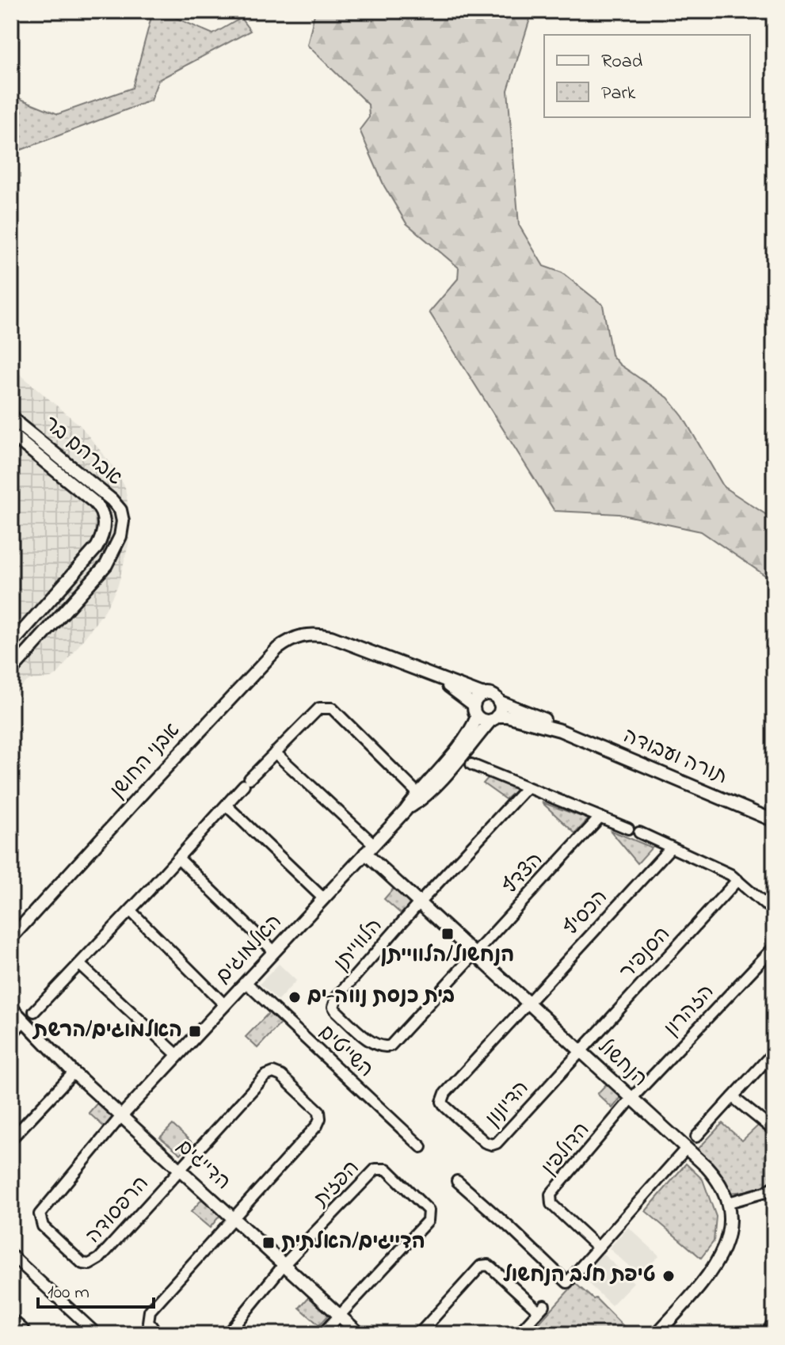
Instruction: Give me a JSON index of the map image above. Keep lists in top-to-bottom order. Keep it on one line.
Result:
{"streets":{"street":["אברהם בר","תורה ועבודה","אבני החושן","הצדף","הכסיף","הלווייתן","האלמוגים","הסנפיר","הזהרון","השייטים","הנחשול","הדיונון","הדולפין","הדייגים","הפזית","הרפסודה"]},"crossings":[["תורה ועבודה","האלמוגים"],["הצדף","הלווייתן"],["הצדף","הנחשול"],["הכסיף","הנחשול"],["הכסיף","הדיונון"],["הלווייתן","הנחשול"],["האלמוגים","השייטים"],["האלמוגים","הנחשול"],["האלמוגים","הדייגים"],["האלמוגים","הרפסודה"],["הסנפיר","הנחשול"],["הסנפיר","הדיונון"],["הזהרון","הנחשול"],["הזהרון","הדולפין"],["הנחשול","הדיונון"],["הנחשול","הדולפין"],["הדייגים","הפזית"],["הדייגים","הרפסודה"]],"places":{"transit":["הנחשול/הלווייתן","האלמוגים/הרשת","הדייגים/האלתית"],"other":["בית כנסת נווה-ים","טיפת חלב הנחשול"]},"legend":["Road","Park"],"scale_bar":"100 m"}
